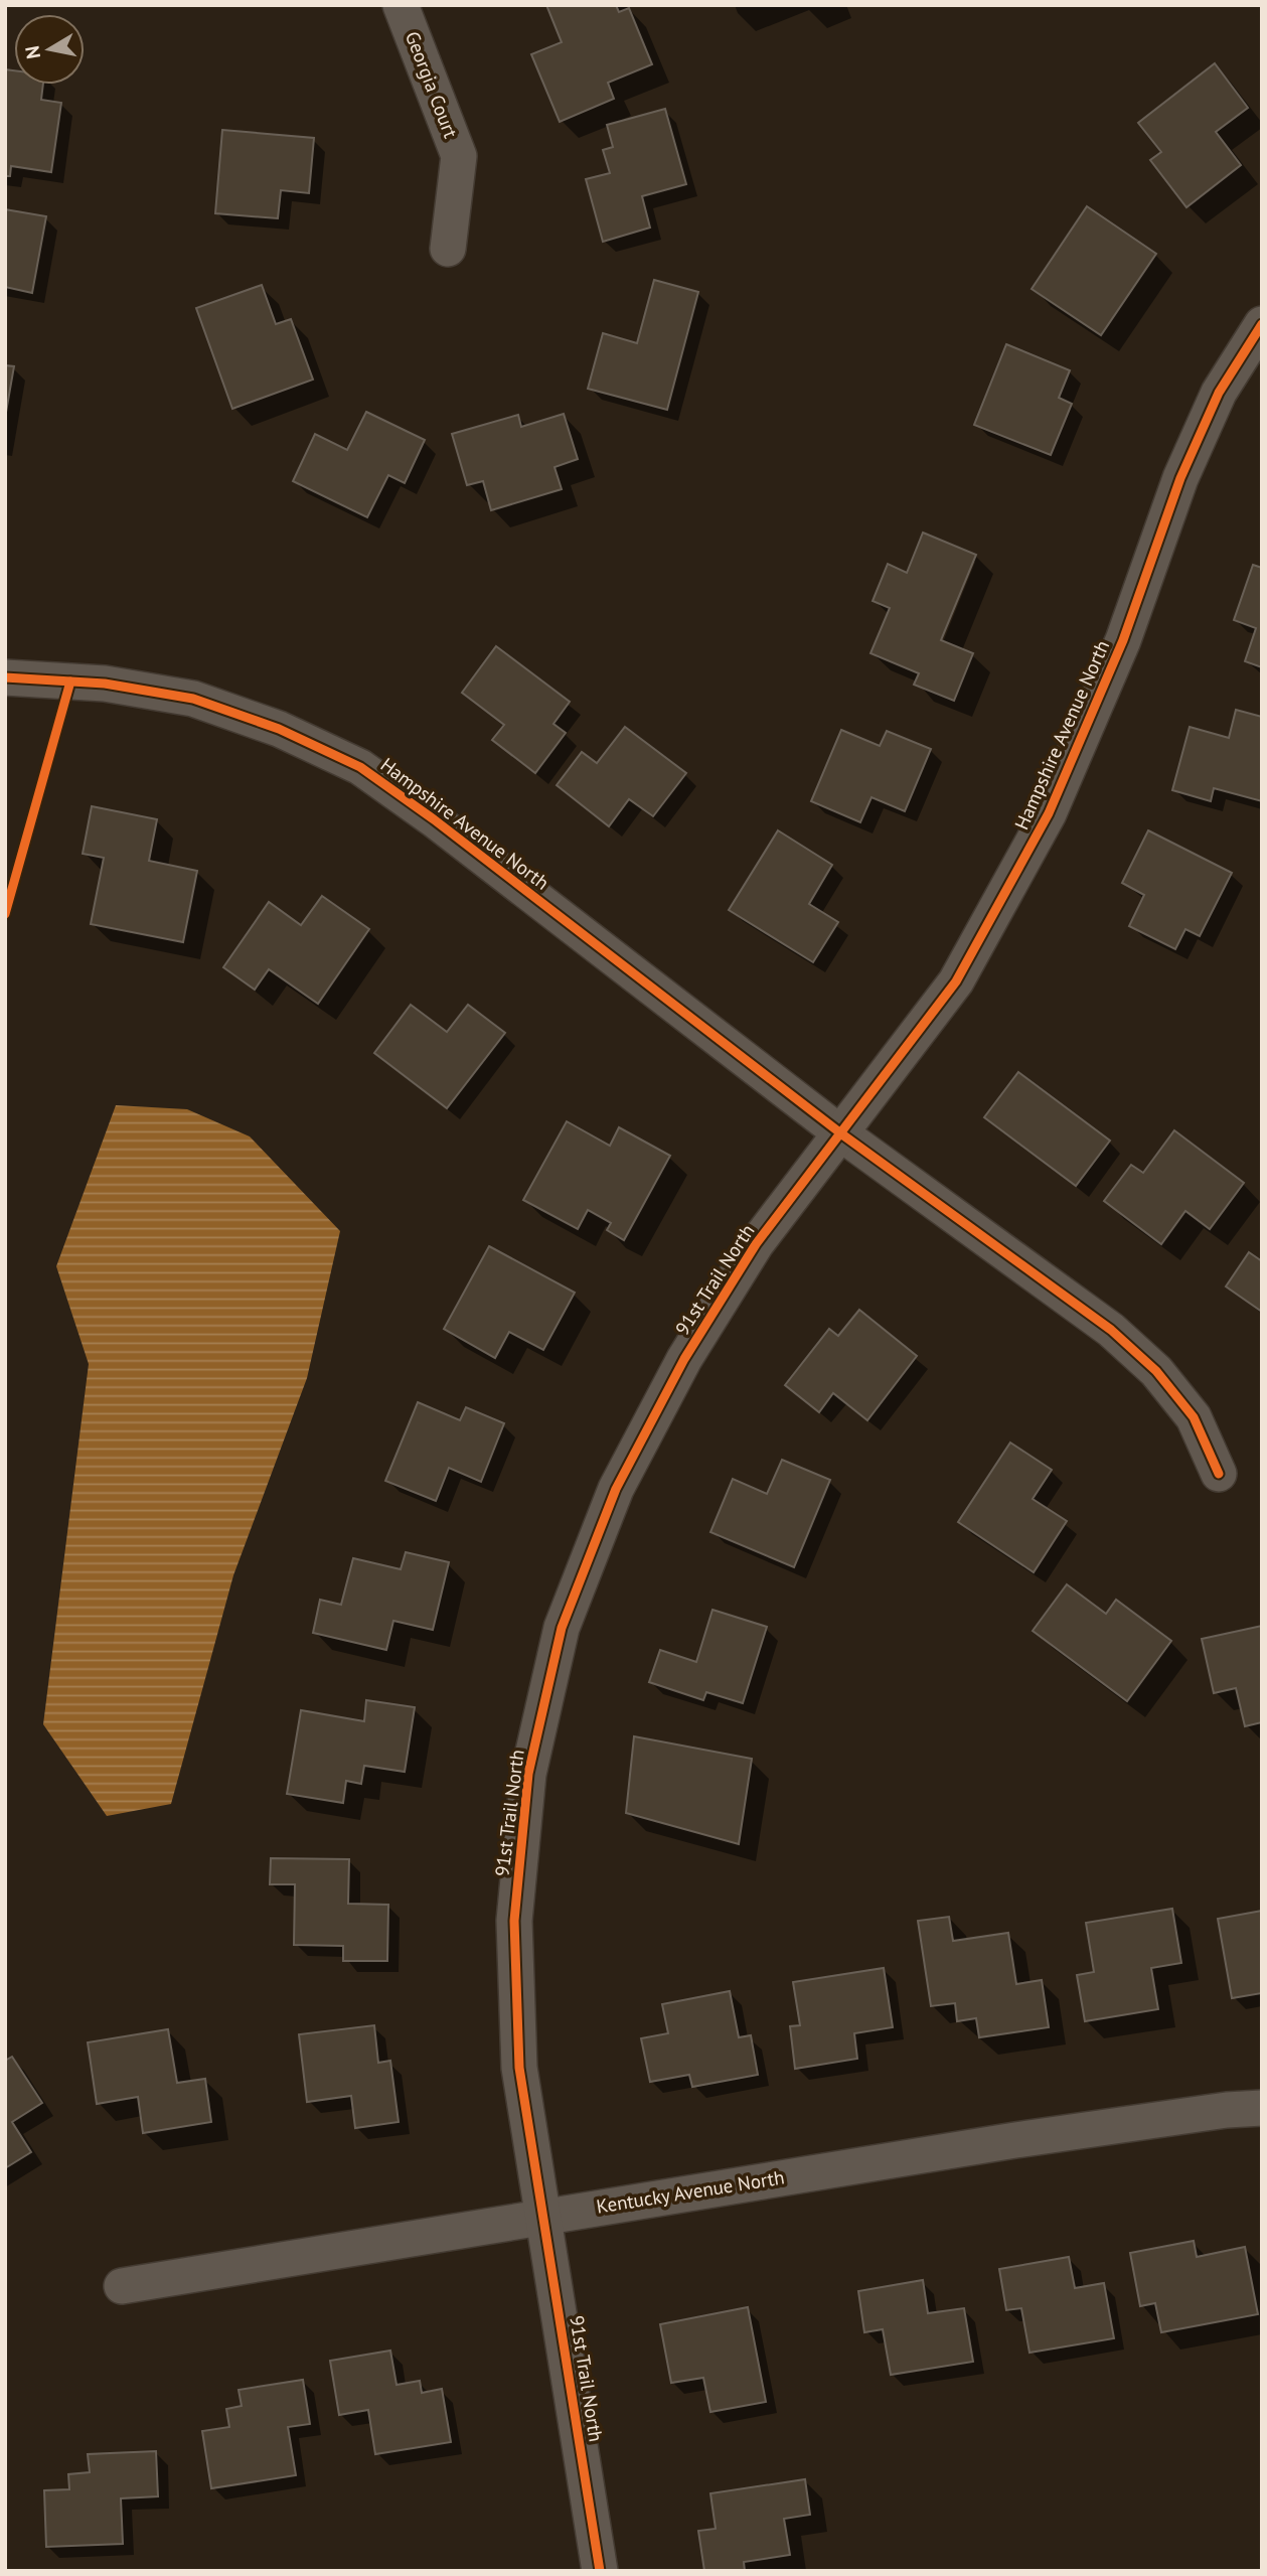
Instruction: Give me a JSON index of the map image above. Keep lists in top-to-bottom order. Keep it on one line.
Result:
{"streets":{"street":["Georgia Court","Hampshire Avenue North","91st Trail North","Kentucky Avenue North"]},"crossings":[["Hampshire Avenue North","91st Trail North"],["91st Trail North","Kentucky Avenue North"]],"north":"left"}
